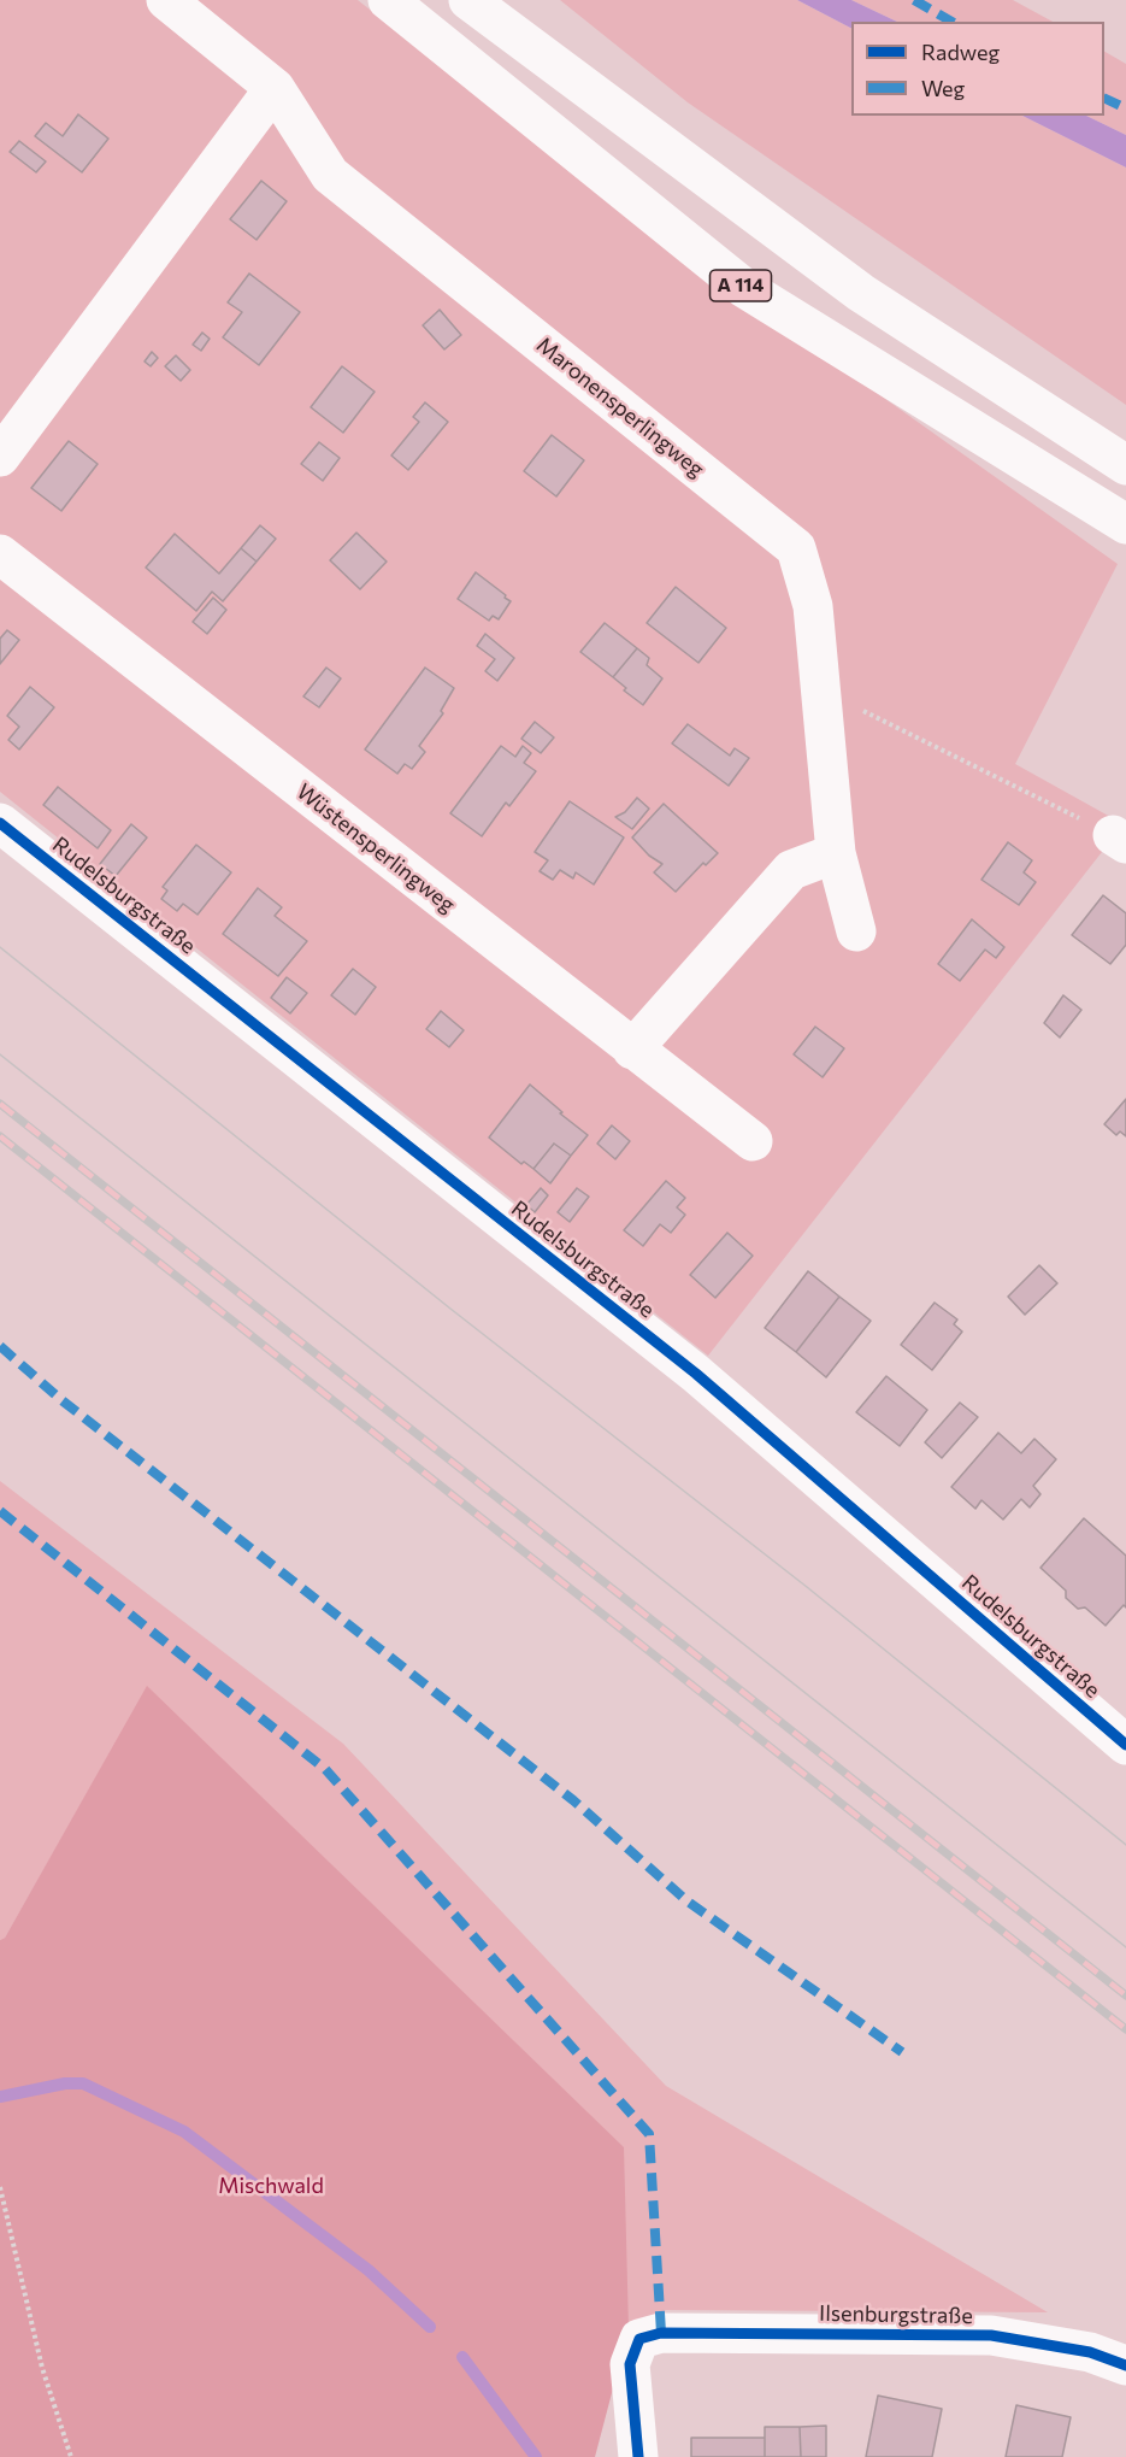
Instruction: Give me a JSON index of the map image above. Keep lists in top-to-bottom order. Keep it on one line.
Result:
{"streets":{"main road":["A 114","Maronensperlingweg","Wüstensperlingweg","Rudelsburgstraße","Ilsenburgstraße"]},"parks":["Mischwald"],"legend":["Radweg","Weg"]}
